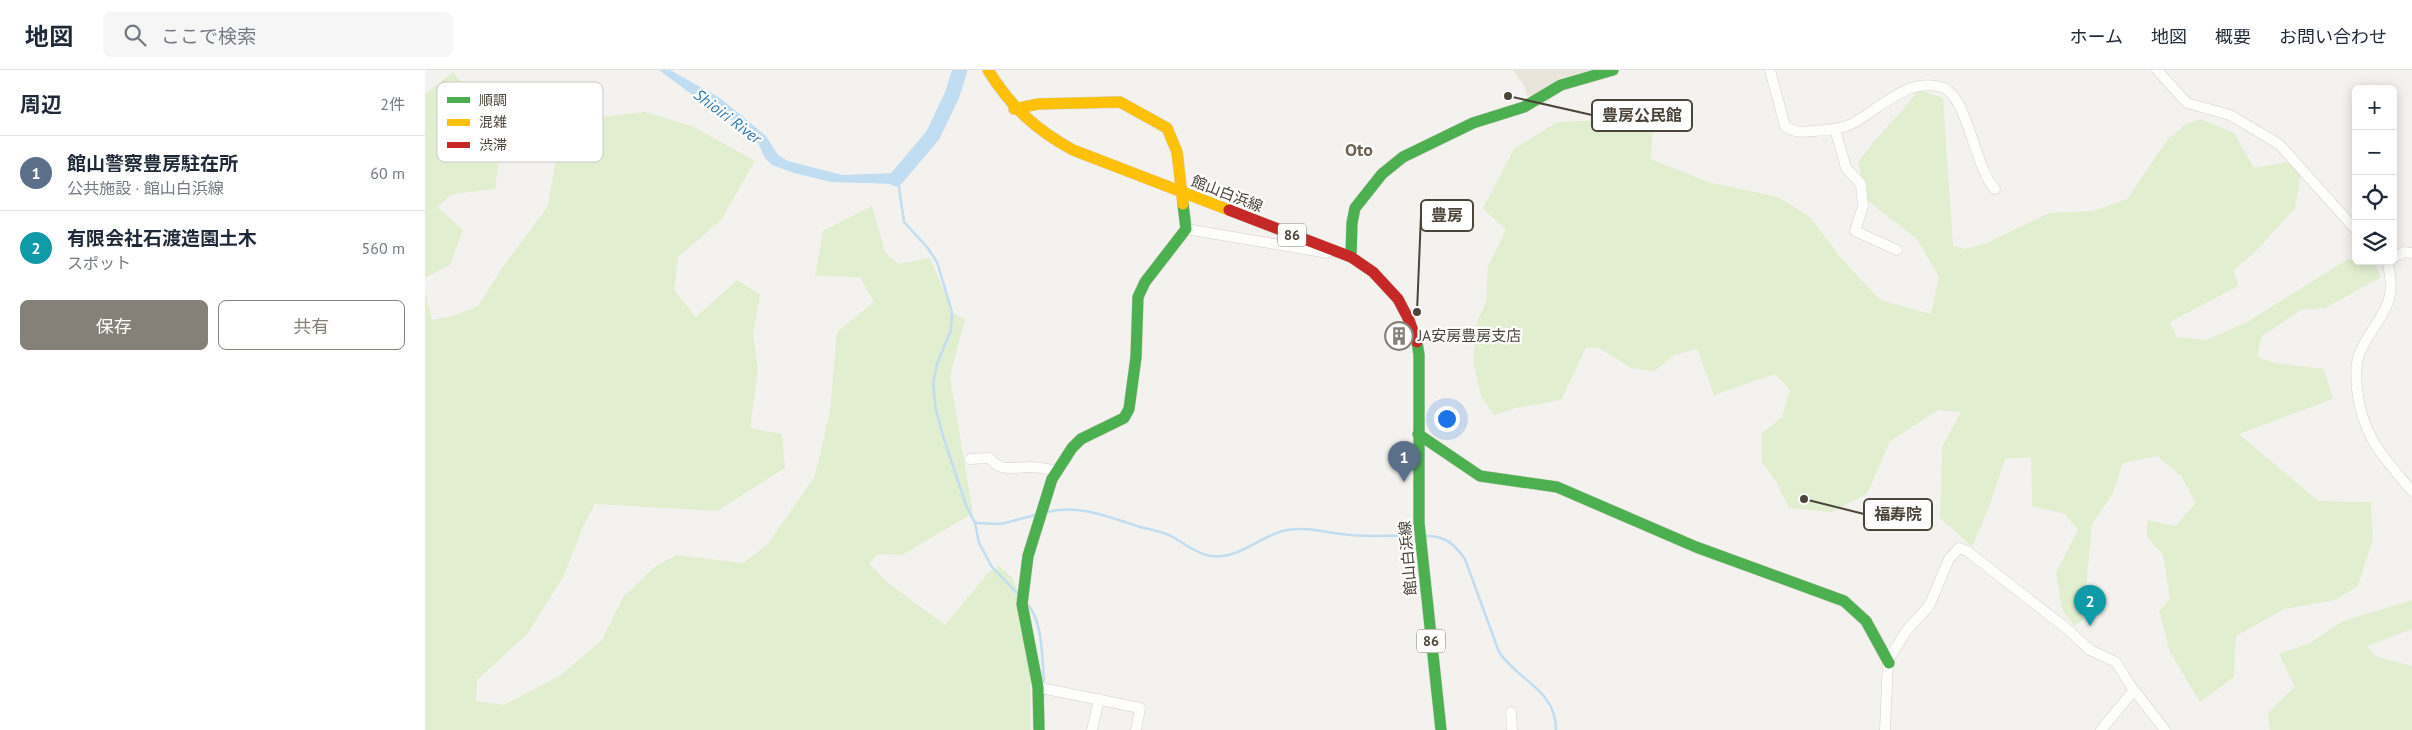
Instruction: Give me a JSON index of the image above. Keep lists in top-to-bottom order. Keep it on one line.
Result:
{"streets":{"street":["館山白浜線","86"]},"districts":["Oto"],"water":["Shioiri River"],"places":{"other":["豊房公民館","豊房","福寿院"],"building":["JA安房豊房支店"]},"legend":["順調","混雑","渋滞"],"page":{"header":"地図","search":"ここで検索","nav":["ホーム","地図","概要","お問い合わせ"],"heading":["周辺","2件"],"map_buttons":["+","−"],"list":[{"mark":"1","name":"館山警察豊房駐在所","note":"公共施設 · 館山白浜線","value":"60 m"},{"mark":"2","name":"有限会社石渡造園土木","note":"スポット","value":"560 m"}],"buttons":["保存","共有"],"pins":["1","2"]}}
